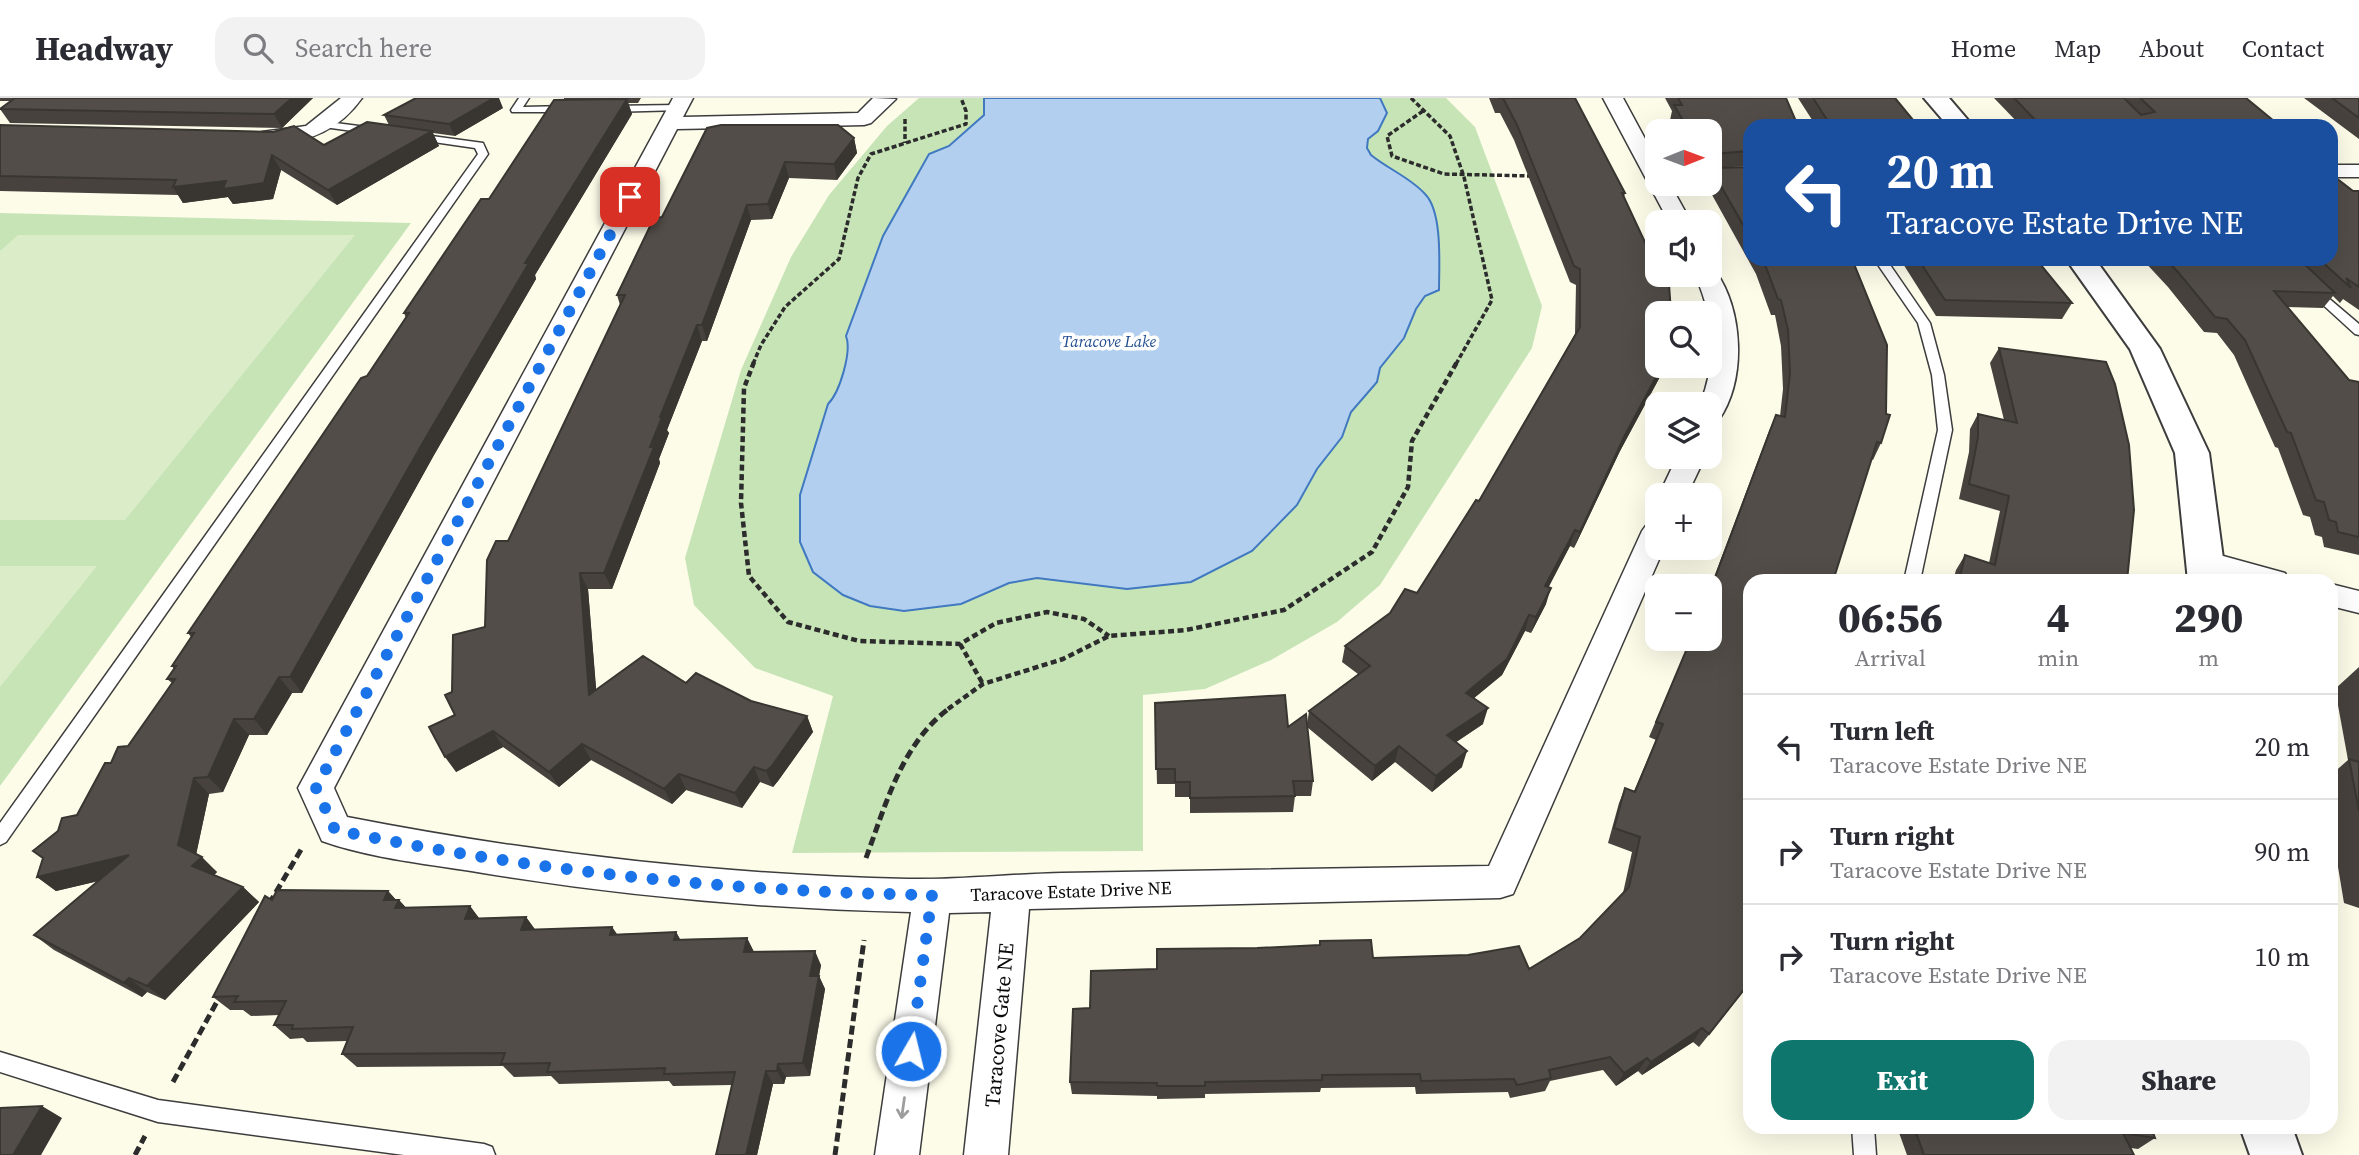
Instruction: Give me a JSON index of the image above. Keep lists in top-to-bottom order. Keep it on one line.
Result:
{"streets":{"street":["Taracove Estate Drive NE","Taracove Gate NE"]},"crossings":[["Taracove Estate Drive NE","Taracove Gate NE"]],"water":["Taracove Lake"],"north":"right","page":{"header":"Headway","search":"Search here","nav":["Home","Map","About","Contact"],"map_buttons":["+","−"],"turn":["20 m","Taracove Estate Drive NE"],"eta":["06:56","Arrival","4","min","290","m"],"list":[{"name":"Turn left","note":"Taracove Estate Drive NE","value":"20 m"},{"name":"Turn right","note":"Taracove Estate Drive NE","value":"90 m"},{"name":"Turn right","note":"Taracove Estate Drive NE","value":"10 m"}],"buttons":["Exit","Share"]}}
